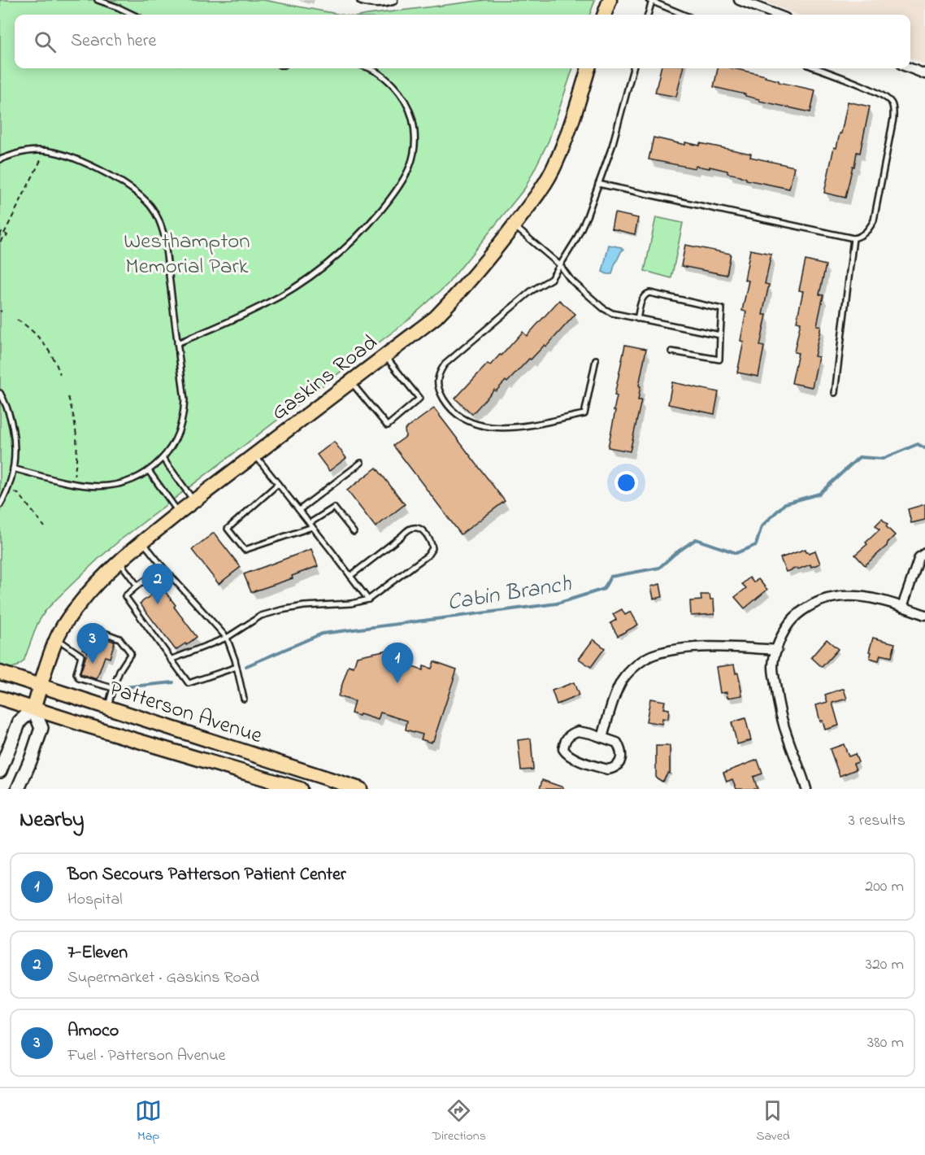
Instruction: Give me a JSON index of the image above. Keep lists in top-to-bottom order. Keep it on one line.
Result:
{"streets":{"main road":["Gaskins Road","Patterson Avenue"]},"crossings":[["Gaskins Road","Patterson Avenue"]],"water":["Cabin Branch"],"parks":["Westhampton Memorial Park"],"page":{"search":"Search here","pins":["2","3","1"],"heading":["Nearby","3 results"],"list":[{"mark":"1","name":"Bon Secours Patterson Patient Center","note":"Hospital","value":"200 m"},{"mark":"2","name":"7-Eleven","note":"Supermarket · Gaskins Road","value":"320 m"},{"mark":"3","name":"Amoco","note":"Fuel · Patterson Avenue","value":"380 m"}],"nav":["Map","Directions","Saved"]}}
